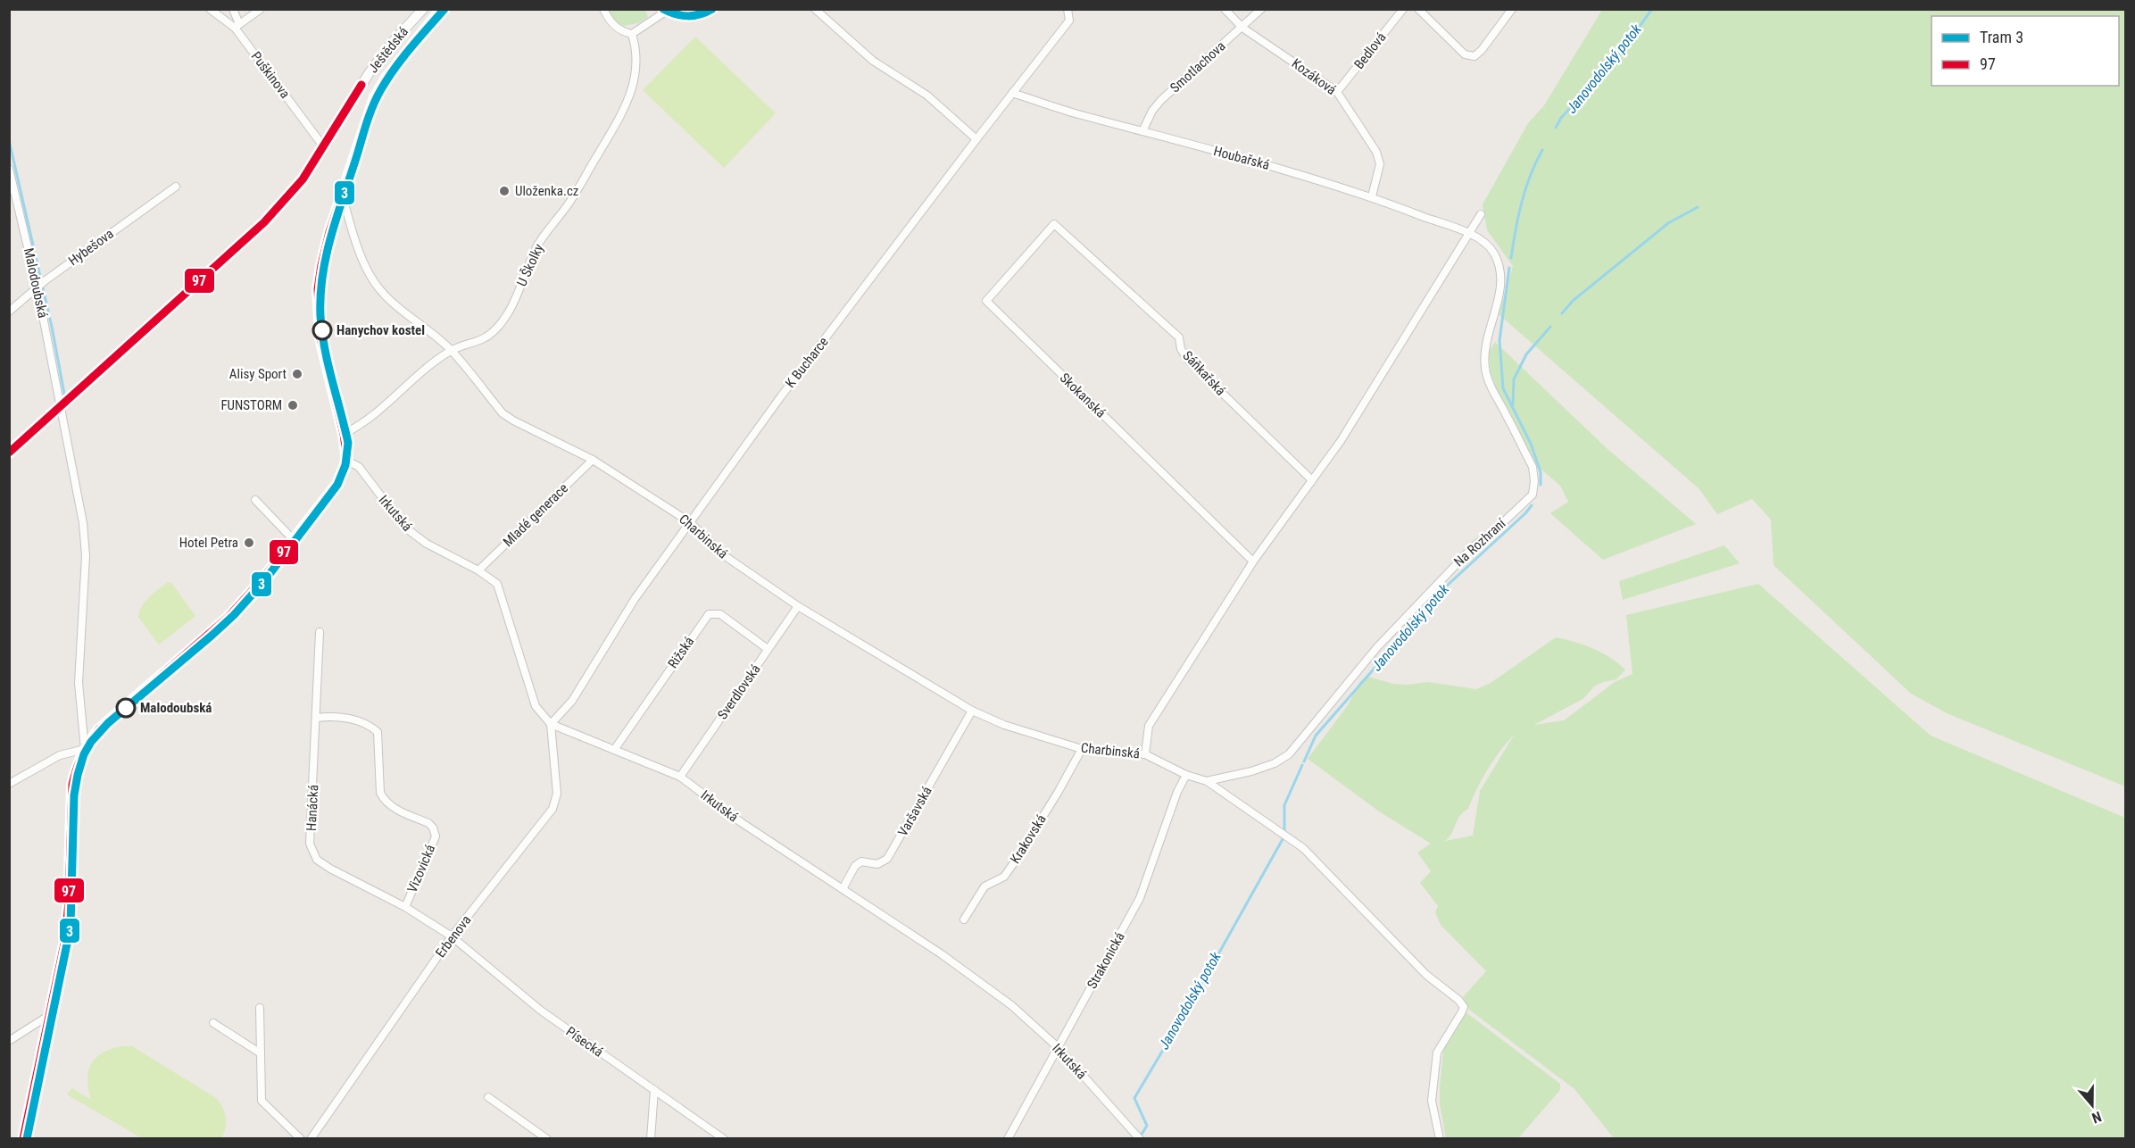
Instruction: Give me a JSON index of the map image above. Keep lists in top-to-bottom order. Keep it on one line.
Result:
{"streets":{"street":["Ještědská","Bedlová","Smotlachova","Puškinova","Kozáková","Houbařská","Hybešova","U Školky","Malodoubská","K Bucharce","Sáňkařská","Skokanská","Irkutská","Mladé generace","Charbinská","Na Rozhraní","Rižská","Sverdlovská","Hanácká","Varšavská","Krakovská","Vizovická","Erbenova","Strakonická","Písecká"]},"crossings":[["Ještědská","Puškinova"],["Ještědská","U Školky"],["Ještědská","Malodoubská"],["Ještědská","Irkutská"],["Ještědská","Charbinská"],["Bedlová","Kozáková"],["Smotlachova","Kozáková"],["Smotlachova","Houbařská"],["Kozáková","Houbařská"],["Houbařská","K Bucharce"],["Houbařská","Na Rozhraní"],["Hybešova","Malodoubská"],["U Školky","Charbinská"],["K Bucharce","Irkutská"],["K Bucharce","Charbinská"],["K Bucharce","Erbenova"],["Sáňkařská","Skokanská"],["Irkutská","Mladé generace"],["Irkutská","Rižská"],["Irkutská","Sverdlovská"],["Irkutská","Varšavská"],["Irkutská","Erbenova"],["Irkutská","Strakonická"],["Mladé generace","Charbinská"],["Charbinská","Na Rozhraní"],["Charbinská","Sverdlovská"],["Charbinská","Varšavská"],["Charbinská","Krakovská"],["Charbinská","Strakonická"],["Na Rozhraní","Strakonická"],["Rižská","Sverdlovská"],["Hanácká","Vizovická"],["Hanácká","Erbenova"],["Hanácká","Písecká"],["Erbenova","Písecká"]],"water":["Janovodolský potok"],"places":["Uloženka.cz","Hanychov kostel","Alisy Sport","FUNSTORM","Hotel Petra","Malodoubská"],"lines":["tram line 3","transit line 97"],"legend":["Tram 3","97"],"north":"bottom"}
